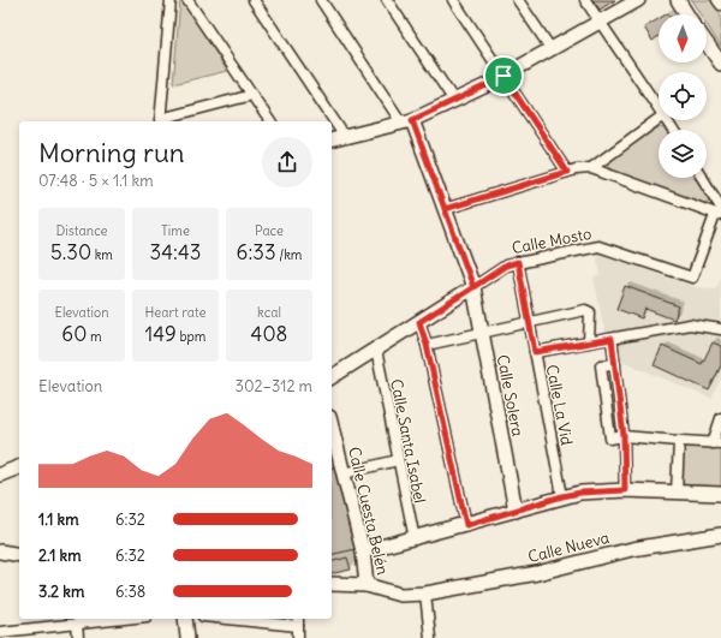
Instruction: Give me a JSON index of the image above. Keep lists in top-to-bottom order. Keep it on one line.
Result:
{"streets":{"street":["Calle Mosto","Calle Solera","Calle La Vid","Calle Santa Isabel","Calle Cuesta Belén","Calle Nueva"]},"crossings":[["Calle Mosto","Calle Solera"],["Calle Mosto","Calle La Vid"],["Calle Mosto","Calle Santa Isabel"],["Calle Cuesta Belén","Calle Nueva"]],"north":"bottom","page":{"heading":["Morning run","07:48 · 5 × 1.1 km"],"stats":[["Distance","5.30 km"],["Time","34:43"],["Pace","6:33 /km"],["Elevation","60 m"],["Heart rate","149 bpm"],["kcal","408"]],"chart":["Elevation","302–312 m"],"list":[{"name":"1.1 km","note":"6:32"},{"name":"2.1 km","note":"6:32"},{"name":"3.2 km","note":"6:38"}]}}
